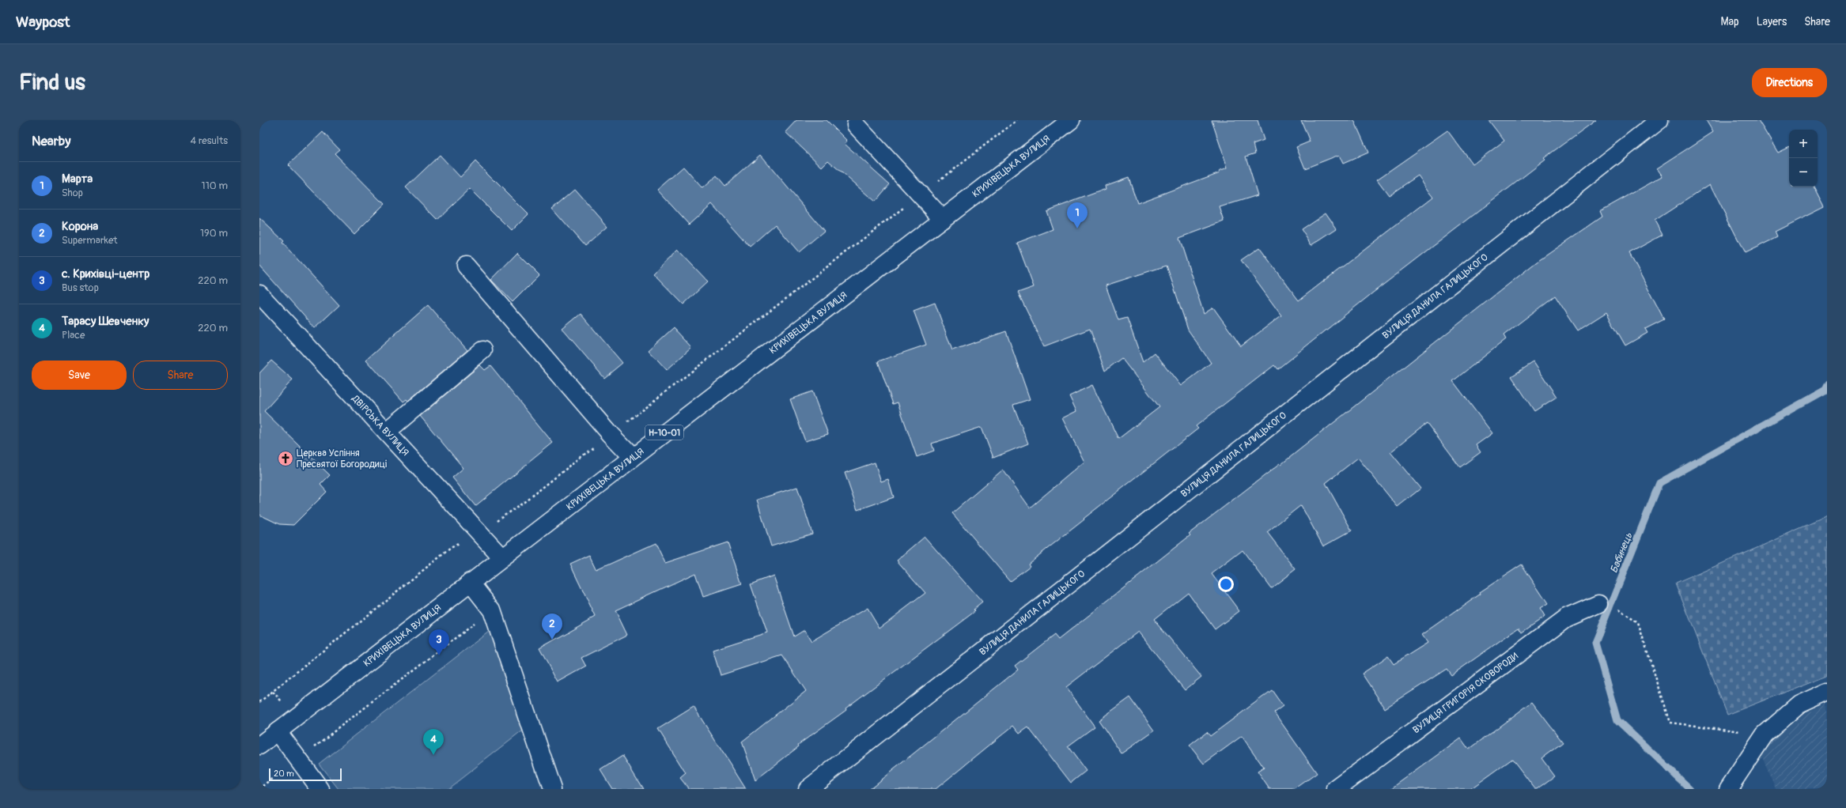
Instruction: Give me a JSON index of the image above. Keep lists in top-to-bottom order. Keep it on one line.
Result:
{"streets":{"street":["КРИХІВЕЦЬКА ВУЛИЦЯ","ВУЛИЦЯ ДАНИЛА ГАЛИЦЬКОГО","ДВІРСЬКА ВУЛИЦЯ","Н-10-01","ВУЛИЦЯ ГРИГОРІЯ СКОВОРОДИ"]},"crossings":[["КРИХІВЕЦЬКА ВУЛИЦЯ","ДВІРСЬКА ВУЛИЦЯ"]],"water":["Бабинець"],"places":{"church":["Церква Успіння Пресвятої Богородиці"]},"scale_bar":"20 m","page":{"header":"Waypost","nav":["Map","Layers","Share"],"buttons":["Directions",["Save","Share"]],"title":"Find us","heading":["Nearby","4 results"],"map_buttons":["+","−"],"list":[{"mark":"1","name":"Марта","note":"Shop","value":"110 m"},{"mark":"2","name":"Корона","note":"Supermarket","value":"190 m"},{"mark":"3","name":"с. Крихівці-центр","note":"Bus stop","value":"220 m"},{"mark":"4","name":"Тарасу Шевченку","note":"Place","value":"220 m"}],"pins":["1","2","3","4"],"scale":"20 m"}}
